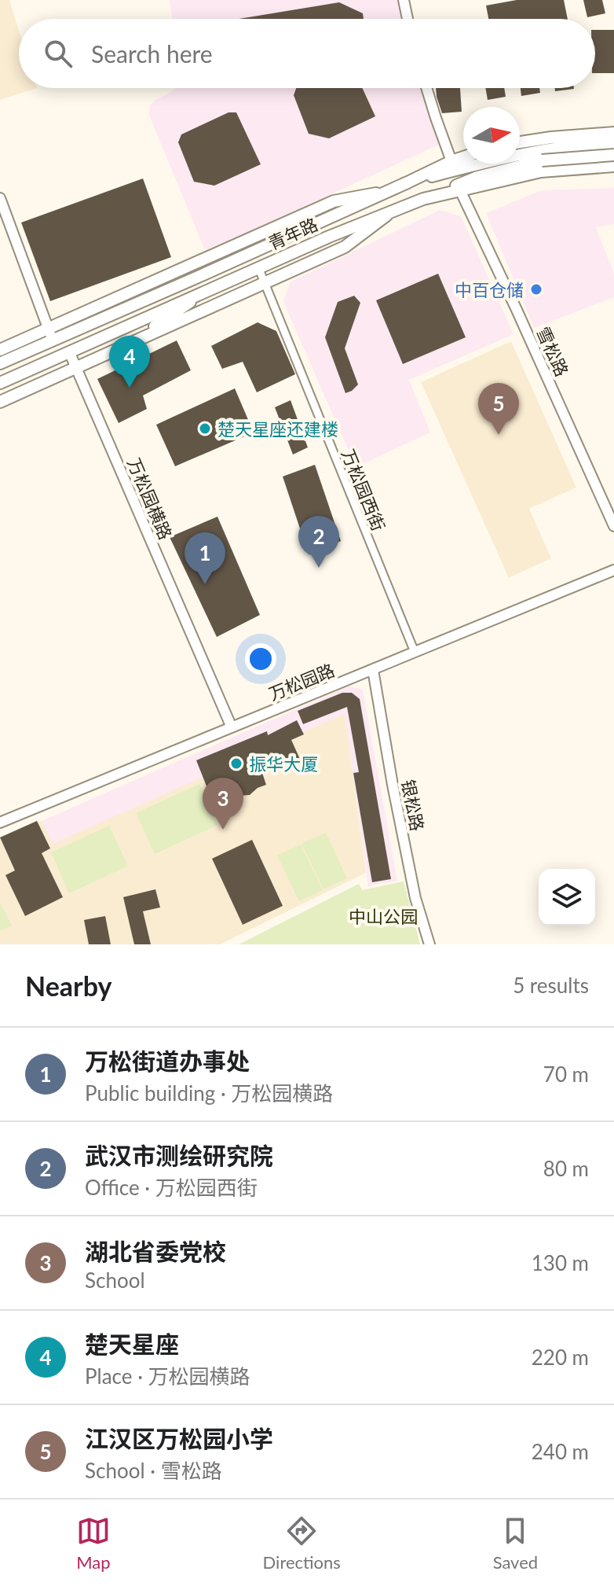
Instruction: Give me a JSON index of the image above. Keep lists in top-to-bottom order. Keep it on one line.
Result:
{"streets":{"main road":["青年路"],"street":["雪松路","万松园西街","万松园横路","万松园路","银松路"]},"crossings":[["青年路","雪松路"],["青年路","万松园西街"],["青年路","万松园横路"],["万松园西街","万松园路"],["万松园横路","万松园路"],["万松园路","银松路"]],"parks":["中山公园"],"places":["中百仓储","楚天星座还建楼","振华大厦"],"north":"right","page":{"search":"Search here","pins":["4","5","2","1","3"],"heading":["Nearby","5 results"],"list":[{"mark":"1","name":"万松街道办事处","note":"Public building · 万松园横路","value":"70 m"},{"mark":"2","name":"武汉市测绘研究院","note":"Office · 万松园西街","value":"80 m"},{"mark":"3","name":"湖北省委党校","note":"School","value":"130 m"},{"mark":"4","name":"楚天星座","note":"Place · 万松园横路","value":"220 m"},{"mark":"5","name":"江汉区万松园小学","note":"School · 雪松路","value":"240 m"}],"nav":["Map","Directions","Saved"]}}
